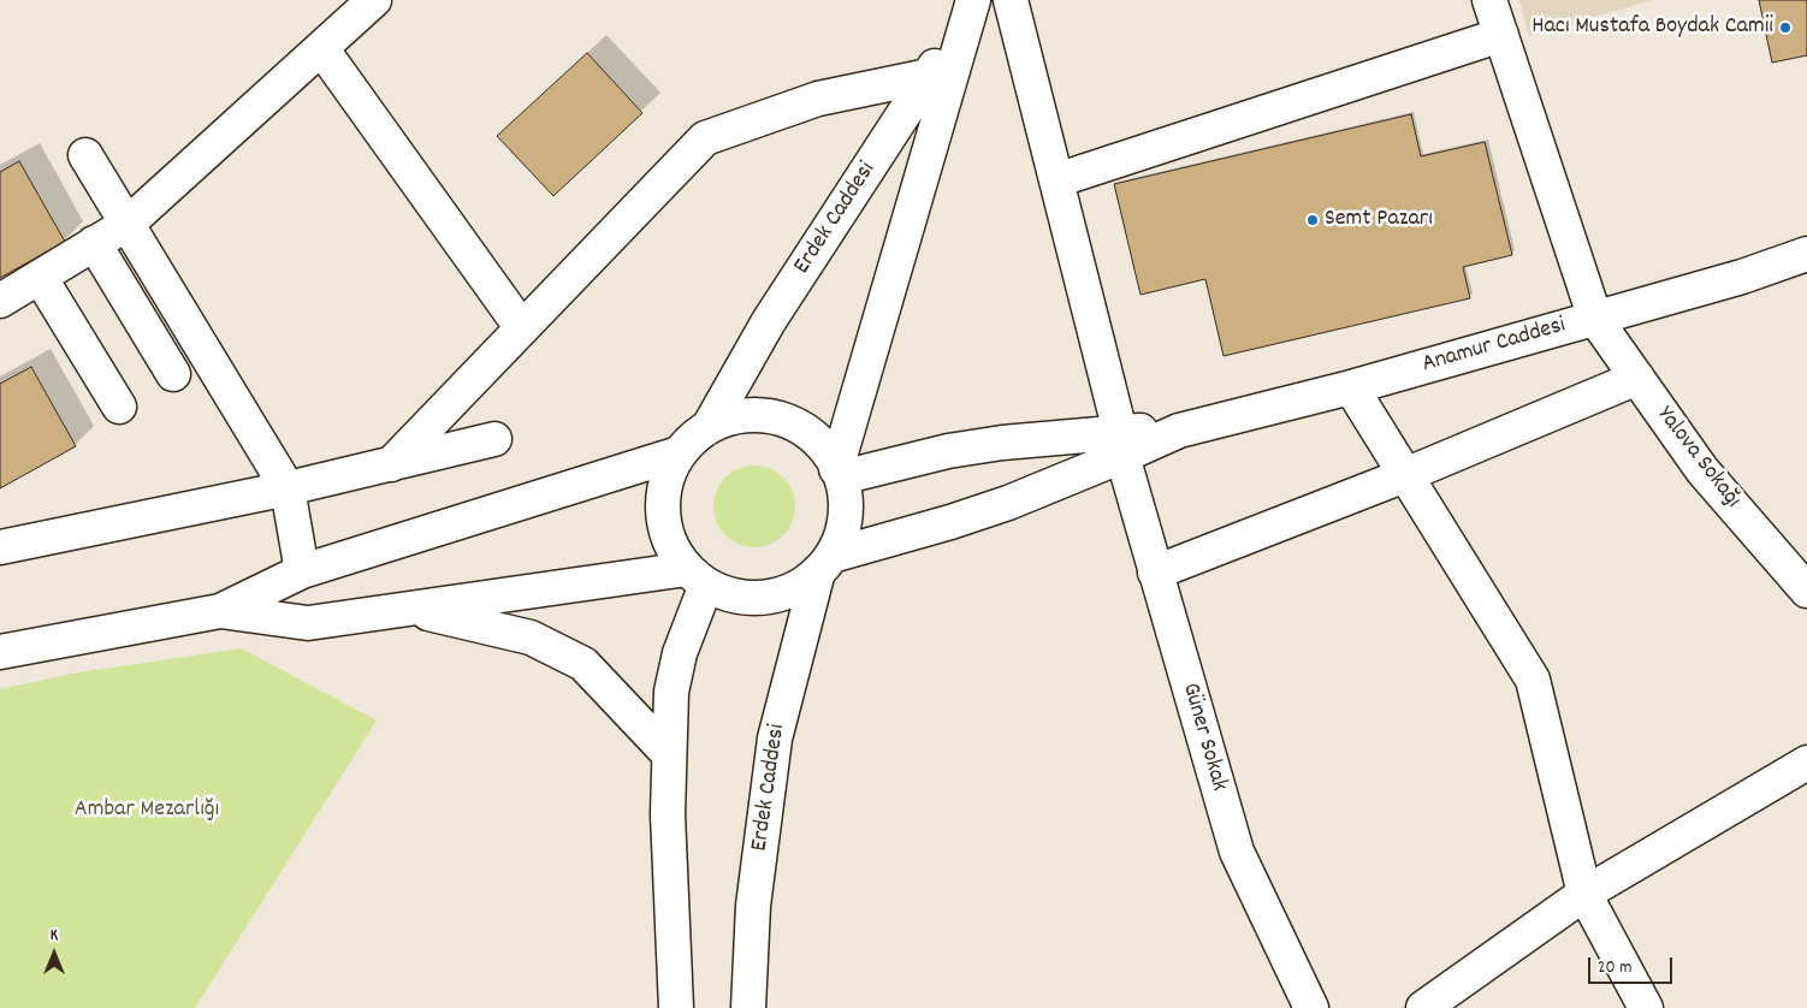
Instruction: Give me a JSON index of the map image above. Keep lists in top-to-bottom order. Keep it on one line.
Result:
{"streets":{"street":["Erdek Caddesi","Anamur Caddesi","Yalova Sokağı","Güner Sokak"]},"crossings":[["Erdek Caddesi","Anamur Caddesi"],["Anamur Caddesi","Yalova Sokağı"],["Anamur Caddesi","Güner Sokak"]],"parks":["Ambar Mezarlığı"],"places":["Hacı Mustafa Boydak Camii","Semt Pazarı"],"scale_bar":"20 m","north":"top"}
